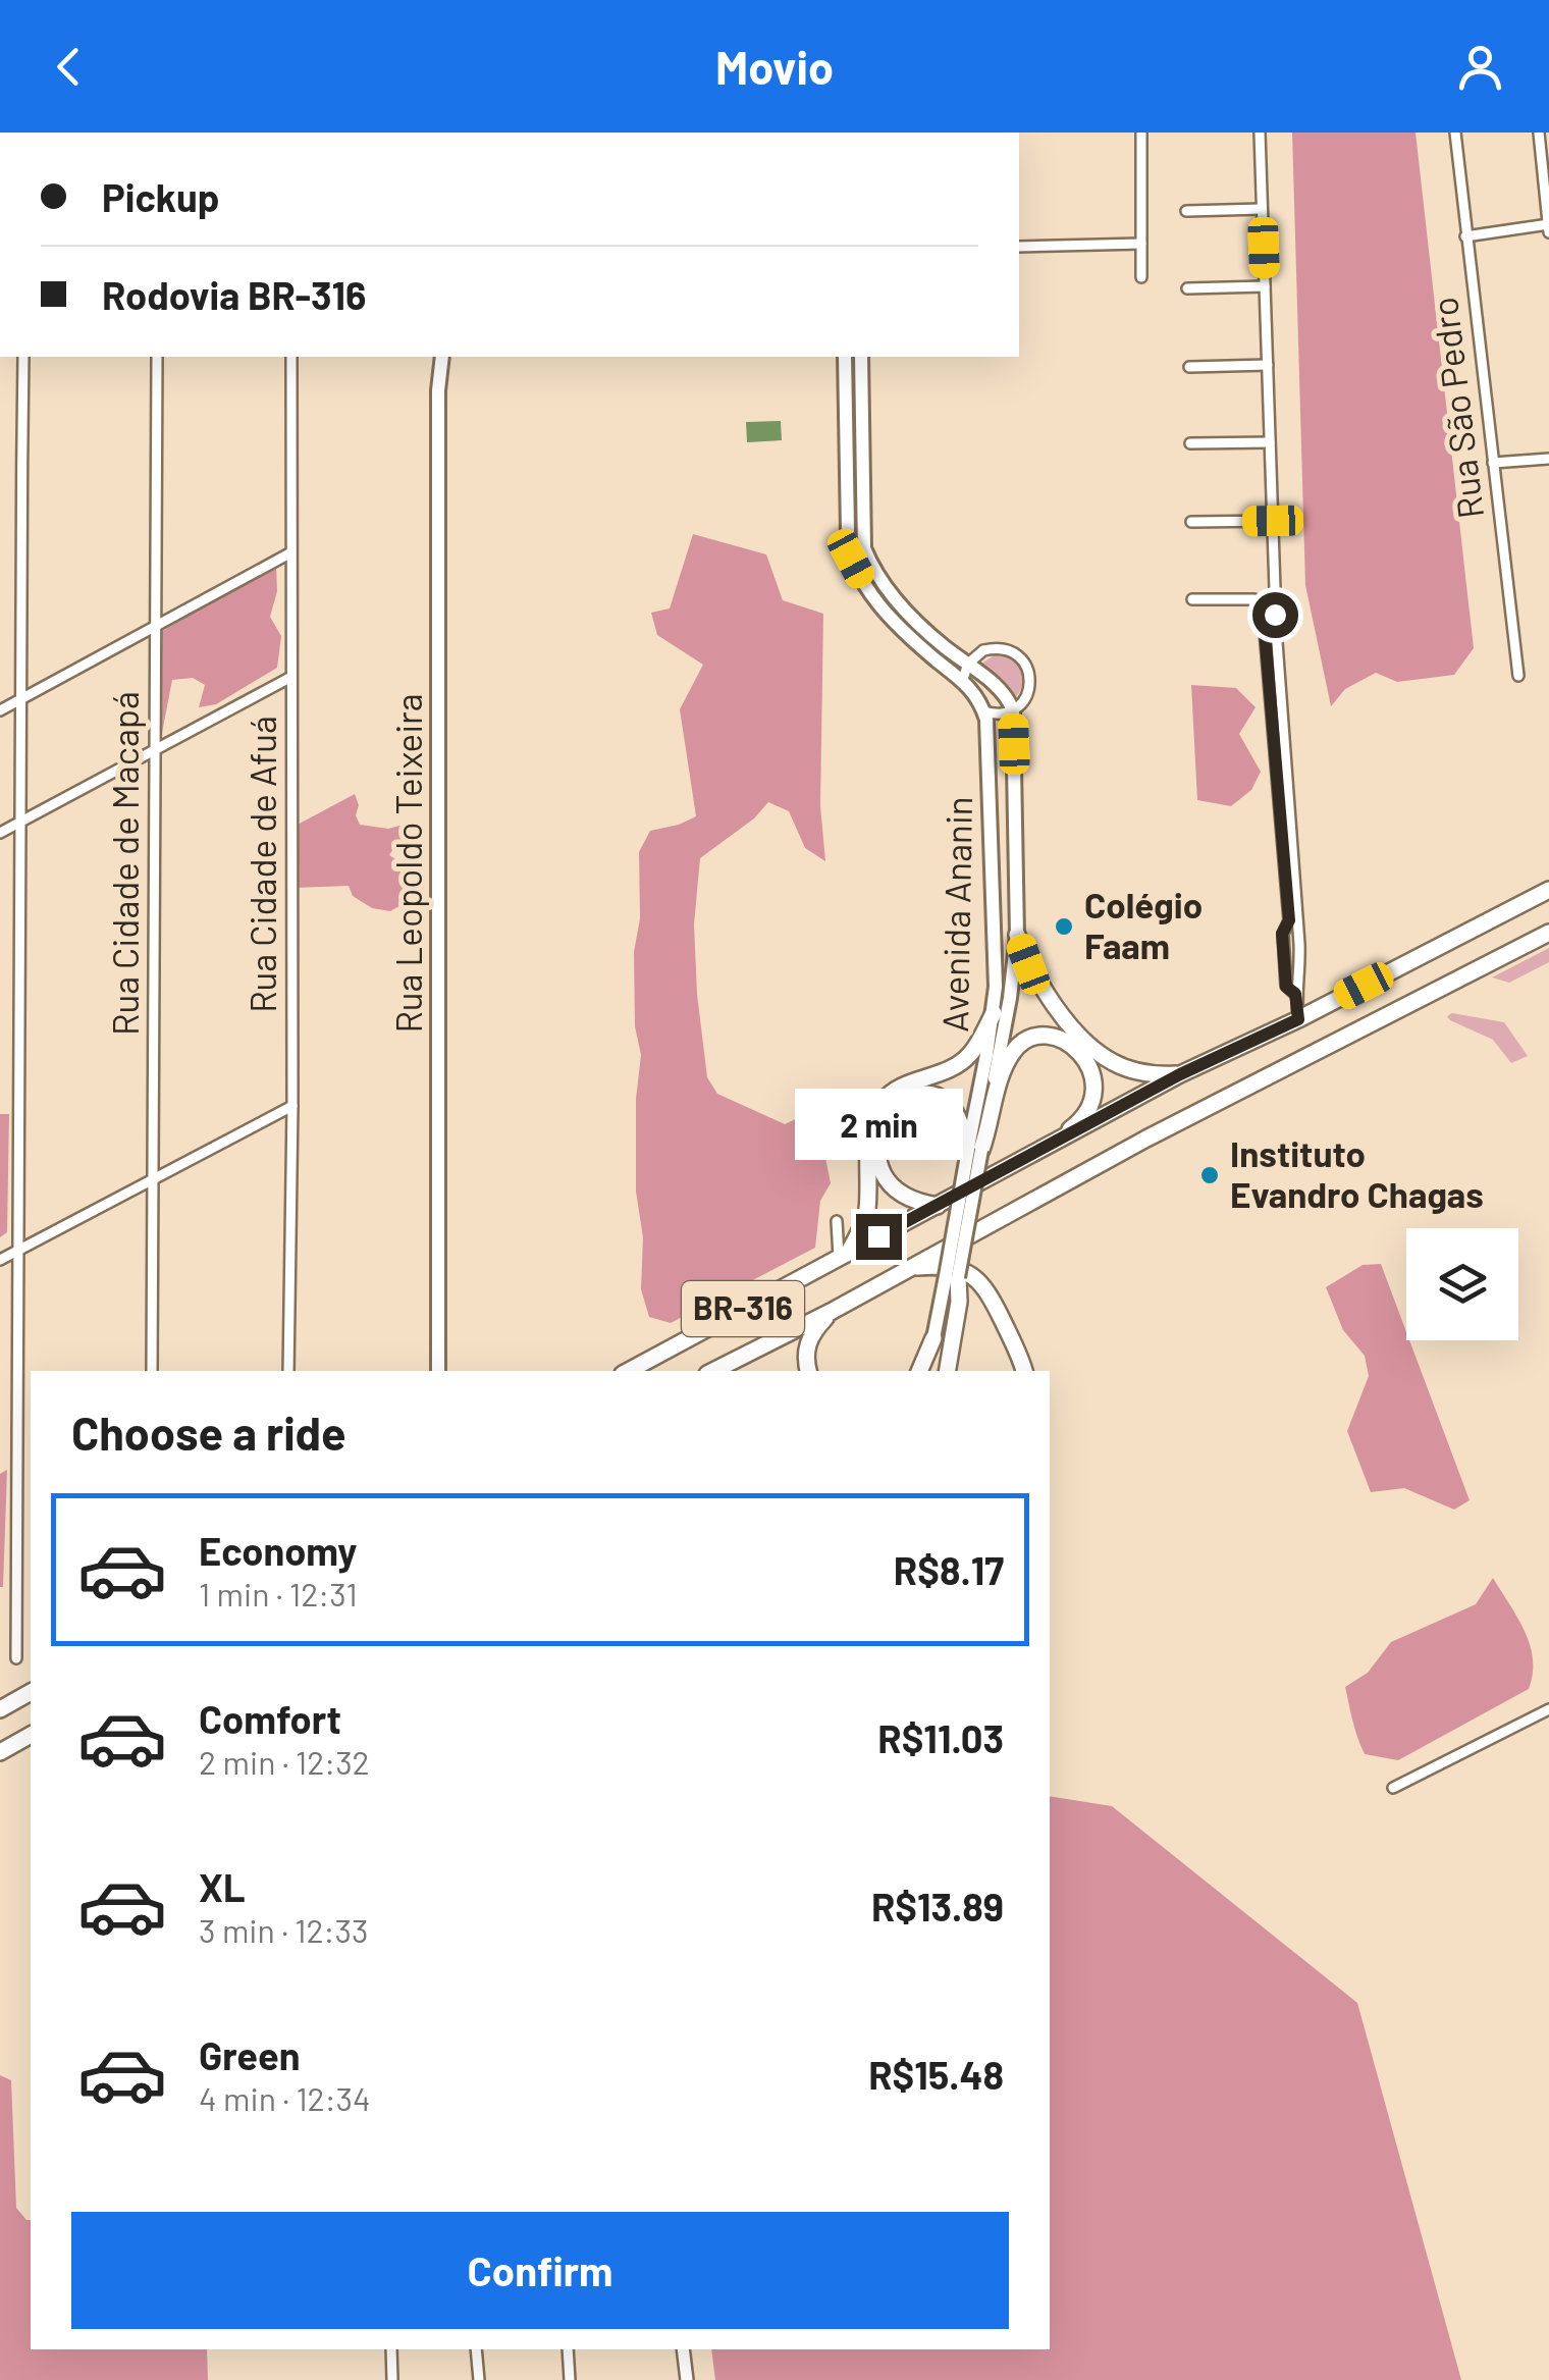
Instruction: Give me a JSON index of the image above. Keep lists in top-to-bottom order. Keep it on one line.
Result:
{"streets":{"highway":["BR-316"],"main road":["Rua Leopoldo Teixeira","Avenida Ananin"],"street":["Rua São Pedro","Rua Cidade de Macapá","Rua Cidade de Afuá"]},"places":["Colégio Faam","Instituto Evandro Chagas"],"page":{"header":"Movio","banner":["Pickup","Rodovia BR-316"],"bubble":"2 min","heading":"Choose a ride","list":[{"name":"Economy","note":"1 min · 12:31","value":"R$8.17"},{"name":"Comfort","note":"2 min · 12:32","value":"R$11.03"},{"name":"XL","note":"3 min · 12:33","value":"R$13.89"},{"name":"Green","note":"4 min · 12:34","value":"R$15.48"}],"buttons":"Confirm"}}
